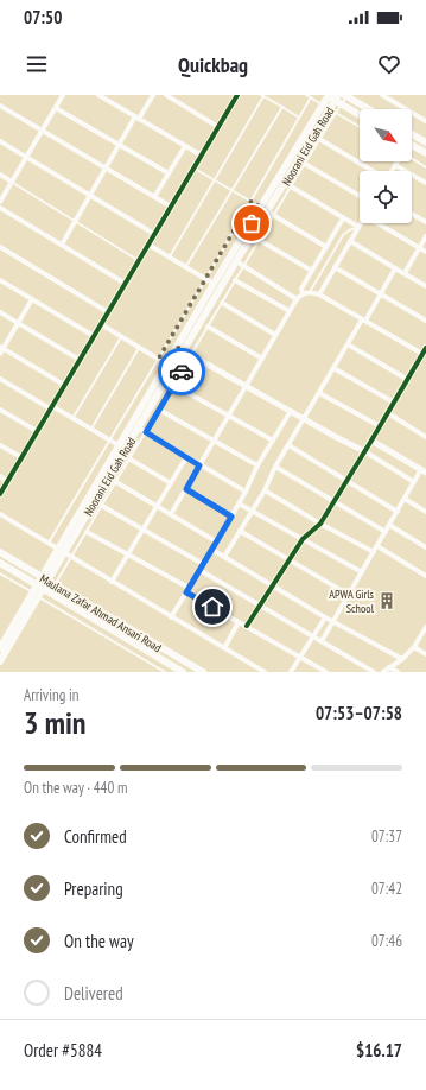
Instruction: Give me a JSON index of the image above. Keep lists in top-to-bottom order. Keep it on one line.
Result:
{"streets":{"main road":["Noorani Eid Gah Road","Maulana Zafar Ahmad Ansari Road"]},"crossings":[["Noorani Eid Gah Road","Maulana Zafar Ahmad Ansari Road"]],"places":{"building":["APWA Girls School"]},"north":"bottom right","page":{"status":"07:50","header":"Quickbag","heading":["3 min","Arriving in","07:53–07:58"],"panel":["Order #5884","$16.17"],"bar":"On the way · 440 m","list":[["Confirmed","07:37"],["Preparing","07:42"],["On the way","07:46"],"Delivered"]}}
